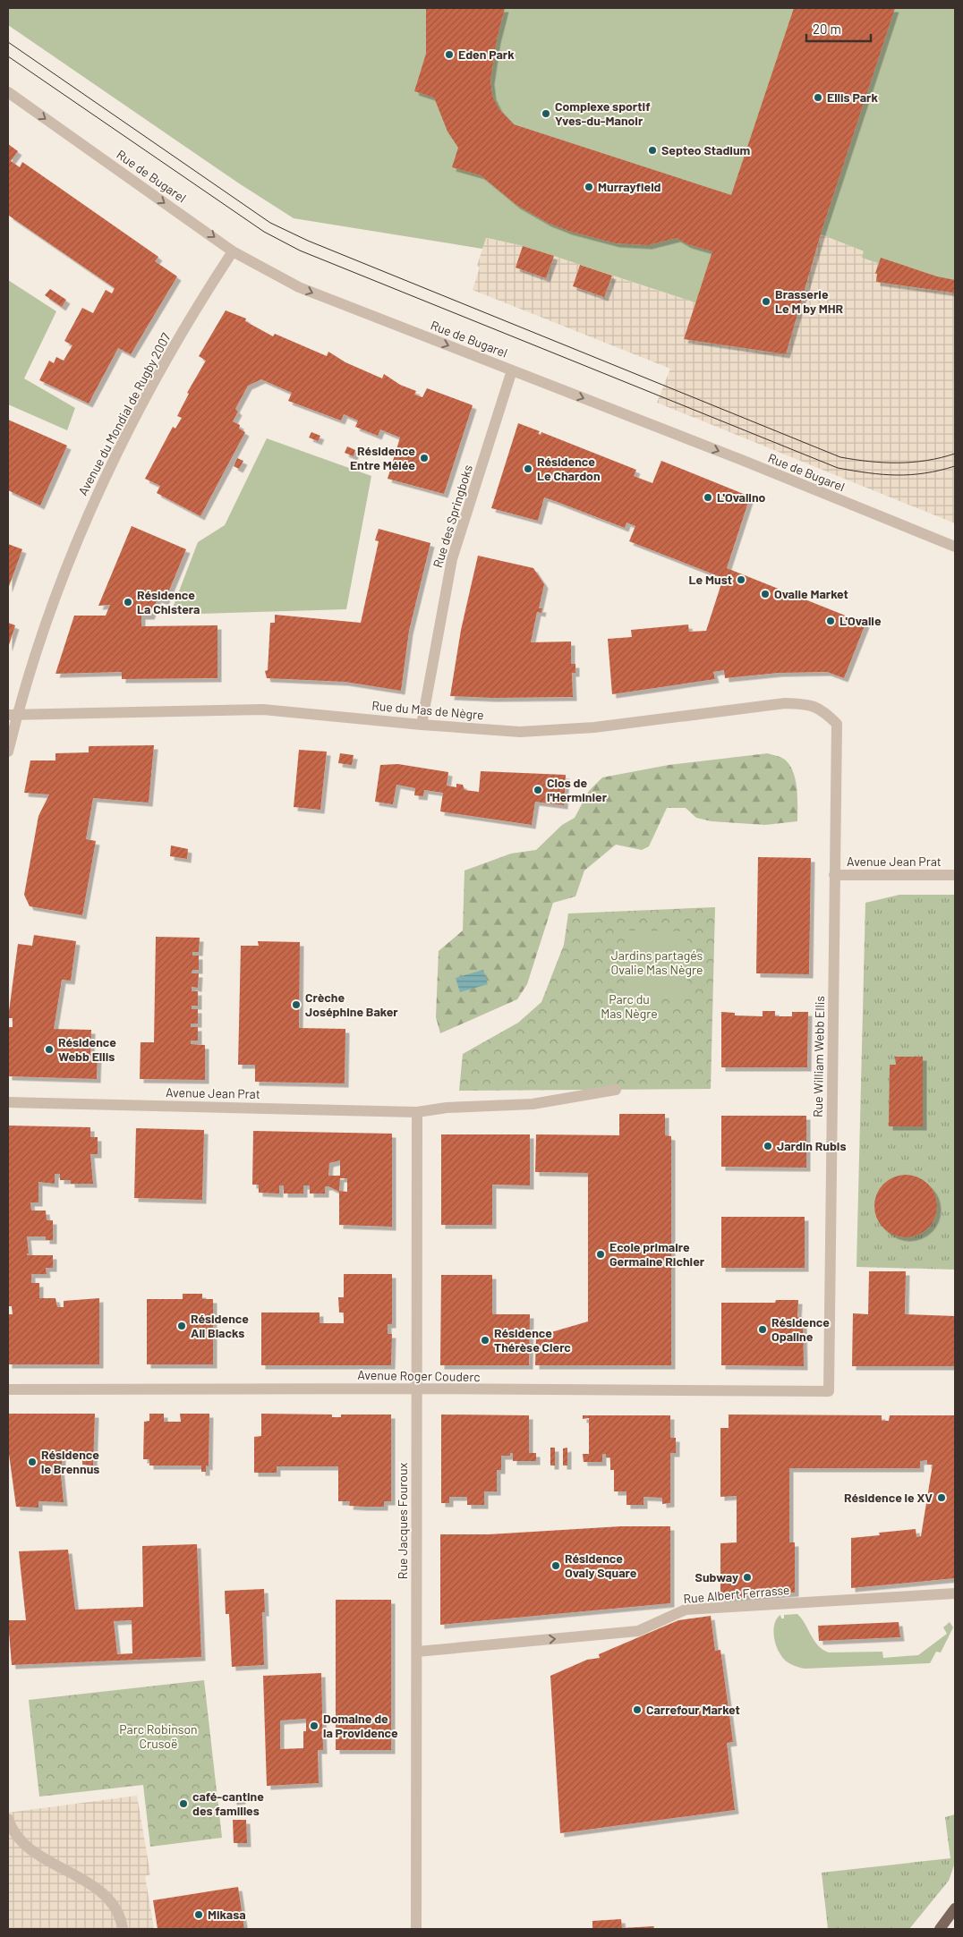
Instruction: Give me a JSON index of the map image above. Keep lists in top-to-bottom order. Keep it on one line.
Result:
{"streets":{"street":["Rue de Bugarel","Avenue du Mondial de Rugby 2007","Rue des Springboks","Rue du Mas de Nègre","Avenue Jean Prat","Rue William Webb Ellis","Avenue Roger Couderc","Rue Jacques Fouroux","Rue Albert Ferrasse"]},"crossings":[["Rue de Bugarel","Avenue du Mondial de Rugby 2007"],["Rue de Bugarel","Rue des Springboks"],["Avenue du Mondial de Rugby 2007","Rue du Mas de Nègre"],["Rue des Springboks","Rue du Mas de Nègre"],["Rue du Mas de Nègre","Rue William Webb Ellis"],["Avenue Jean Prat","Rue William Webb Ellis"],["Avenue Jean Prat","Rue Jacques Fouroux"],["Rue William Webb Ellis","Avenue Roger Couderc"],["Avenue Roger Couderc","Rue Jacques Fouroux"],["Rue Jacques Fouroux","Rue Albert Ferrasse"]],"one_way":["Rue de Bugarel","Rue Albert Ferrasse"],"parks":["Jardins partagés Ovalie Mas Nègre","Parc du Mas Nègre","Parc Robinson Crusoë"],"places":["Eden Park","Ellis Park","Complexe sportif Yves-du-Manoir","Septeo Stadium","Murrayfield","Brasserie Le M by MHR","Résidence Entre Mélée","Résidence Le Chardon","L'Ovalino","Le Must","Ovalie Market","Résidence La Chistera","L'Ovalie","Clos de l'Herminier","Crèche Joséphine Baker","Résidence Webb Ellis","Jardin Rubis","Ecole primaire Germaine Richier","Résidence All Blacks","Résidence Opaline","Résidence Thérèse Clerc","Résidence le Brennus","Résidence le XV","Résidence Ovaly Square","Subway","Carrefour Market","Domaine de la Providence","café-cantine des familles","Mikasa"],"scale_bar":"20 m"}
